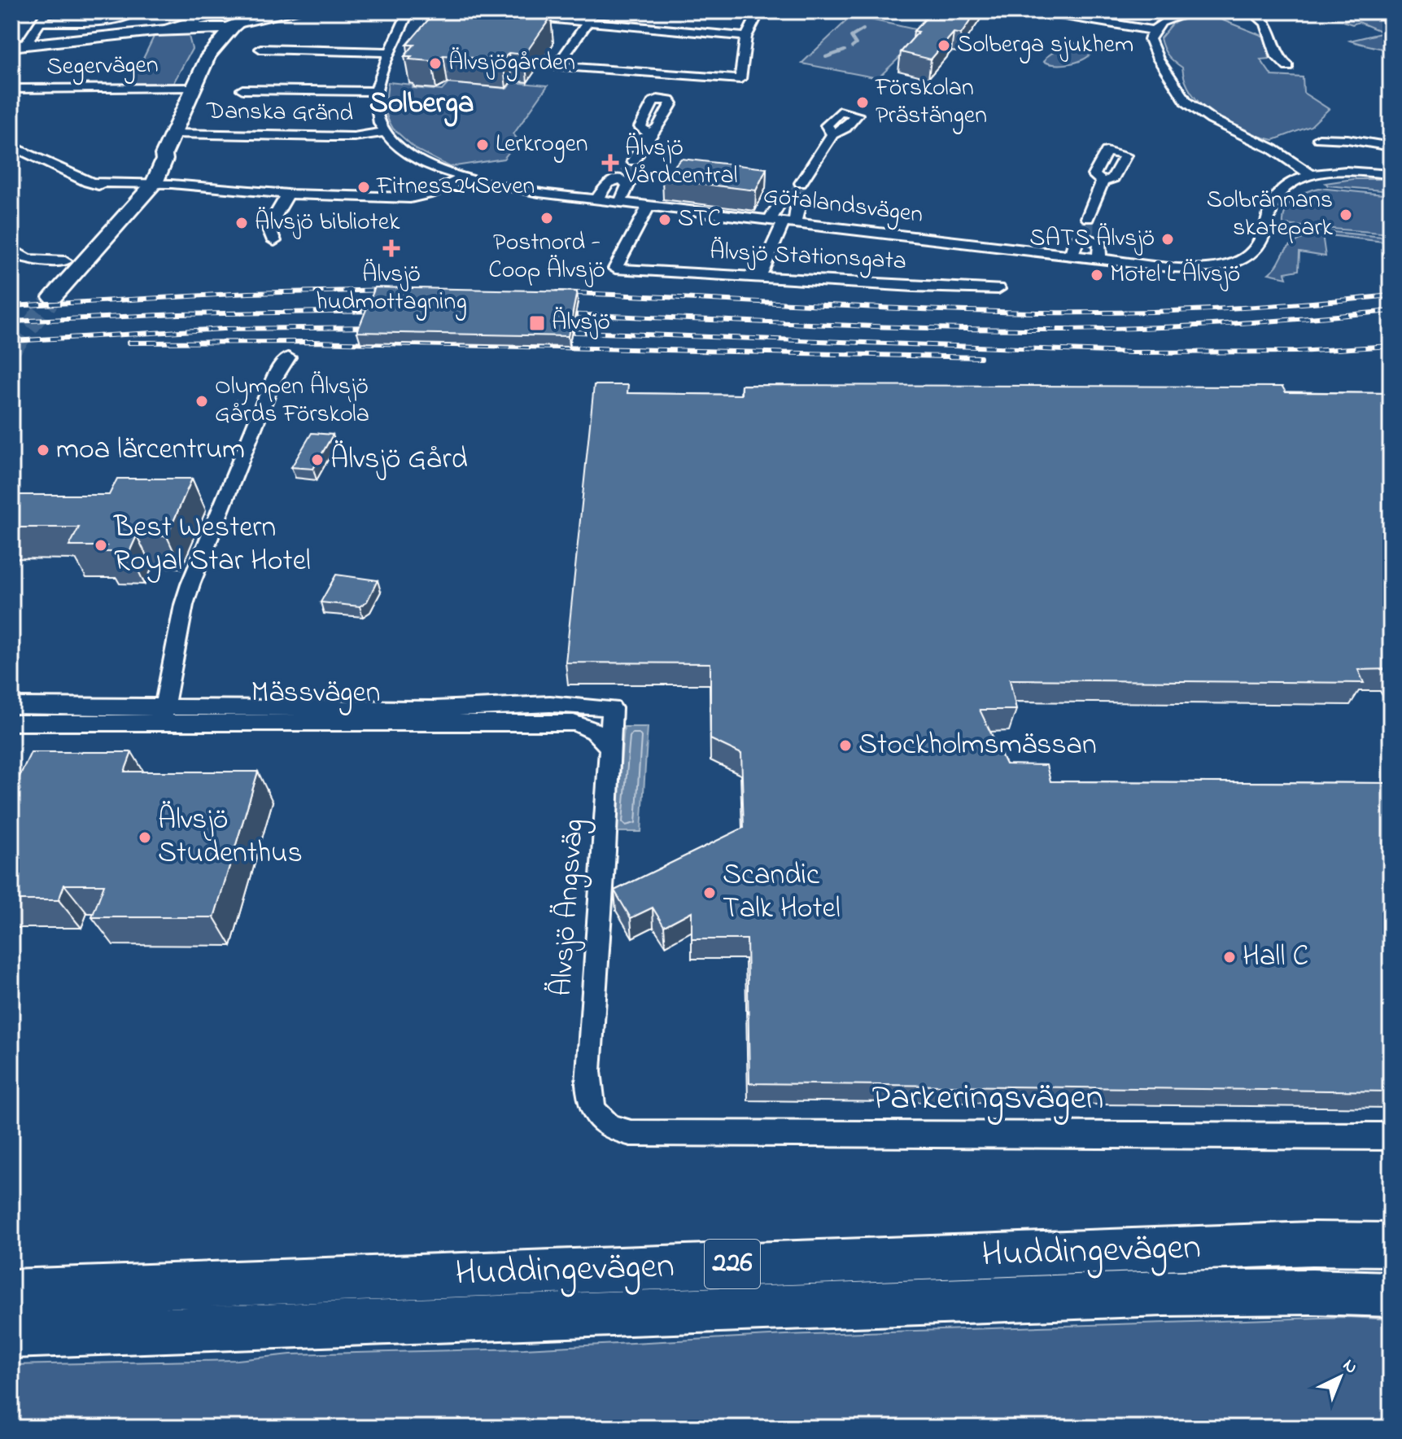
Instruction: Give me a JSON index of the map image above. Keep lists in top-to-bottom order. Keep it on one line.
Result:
{"streets":{"main road":["Huddingevägen","226"],"street":["Segervägen","Danska Gränd","Götalandsvägen","Älvsjö Stationsgata","Mässvägen","Älvsjö Ängsväg","Parkeringsvägen"]},"crossings":[["Danska Gränd","Götalandsvägen"],["Götalandsvägen","Älvsjö Stationsgata"],["Mässvägen","Älvsjö Ängsväg"],["Älvsjö Ängsväg","Parkeringsvägen"]],"districts":["Solberga"],"places":{"other":["Solberga sjukhem","Älvsjögården","Förskolan Prästängen","Lerkrogen","Fitness24Seven","Solbrännans skatepark","Postnord - Coop Älvsjö","STC","Älvsjö bibliotek","SATS Älvsjö","Motel L Älvsjö","Olympen Älvsjö Gårds Förskola","moa lärcentrum","Älvsjö Gård","Best Western Royal Star Hotel","Stockholmsmässan","Älvsjö Studenthus","Scandic Talk Hotel","Hall C"],"health":["Älvsjö Vårdcentral","Älvsjö hudmottagning"],"transit":["Älvsjö"]},"north":"top right"}
